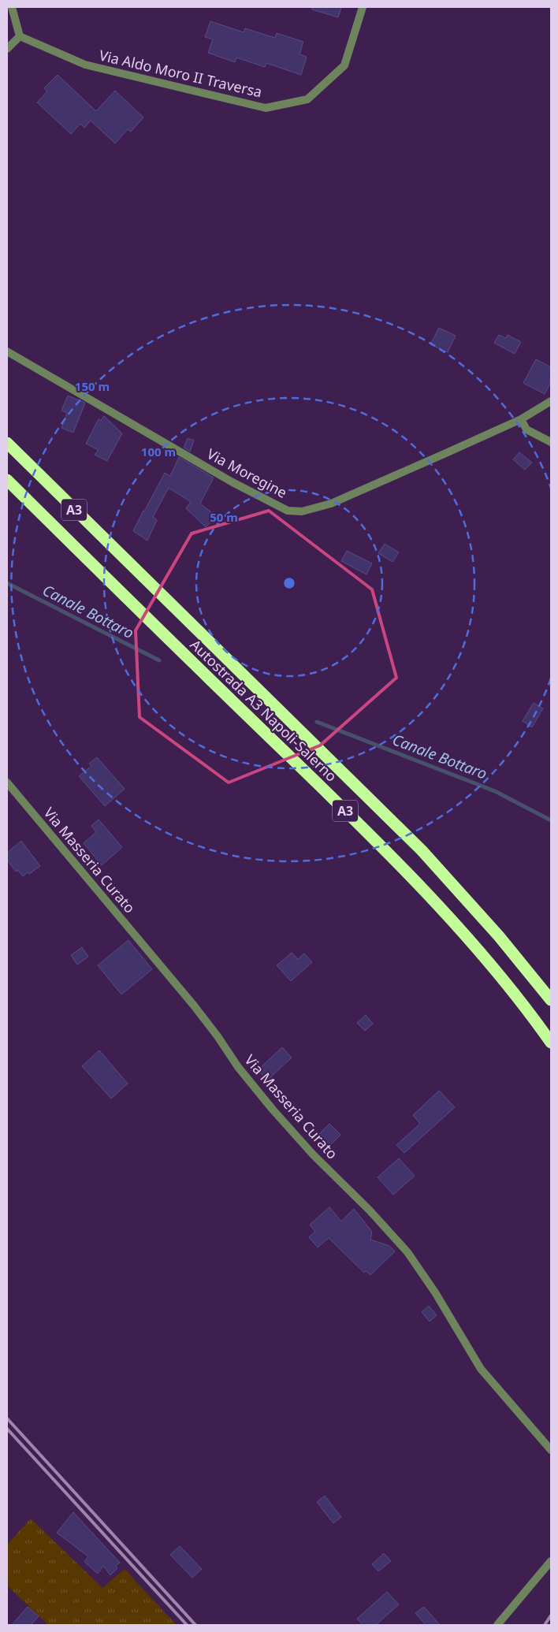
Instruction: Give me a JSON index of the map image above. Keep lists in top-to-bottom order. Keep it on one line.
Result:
{"streets":{"highway":["A3","Autostrada A3 Napoli-Salerno"],"street":["Via Aldo Moro II Traversa","Via Moregine","Via Masseria Curato"]},"water":["Canale Bottaro"],"rings":["150 m","100 m","50 m"]}
